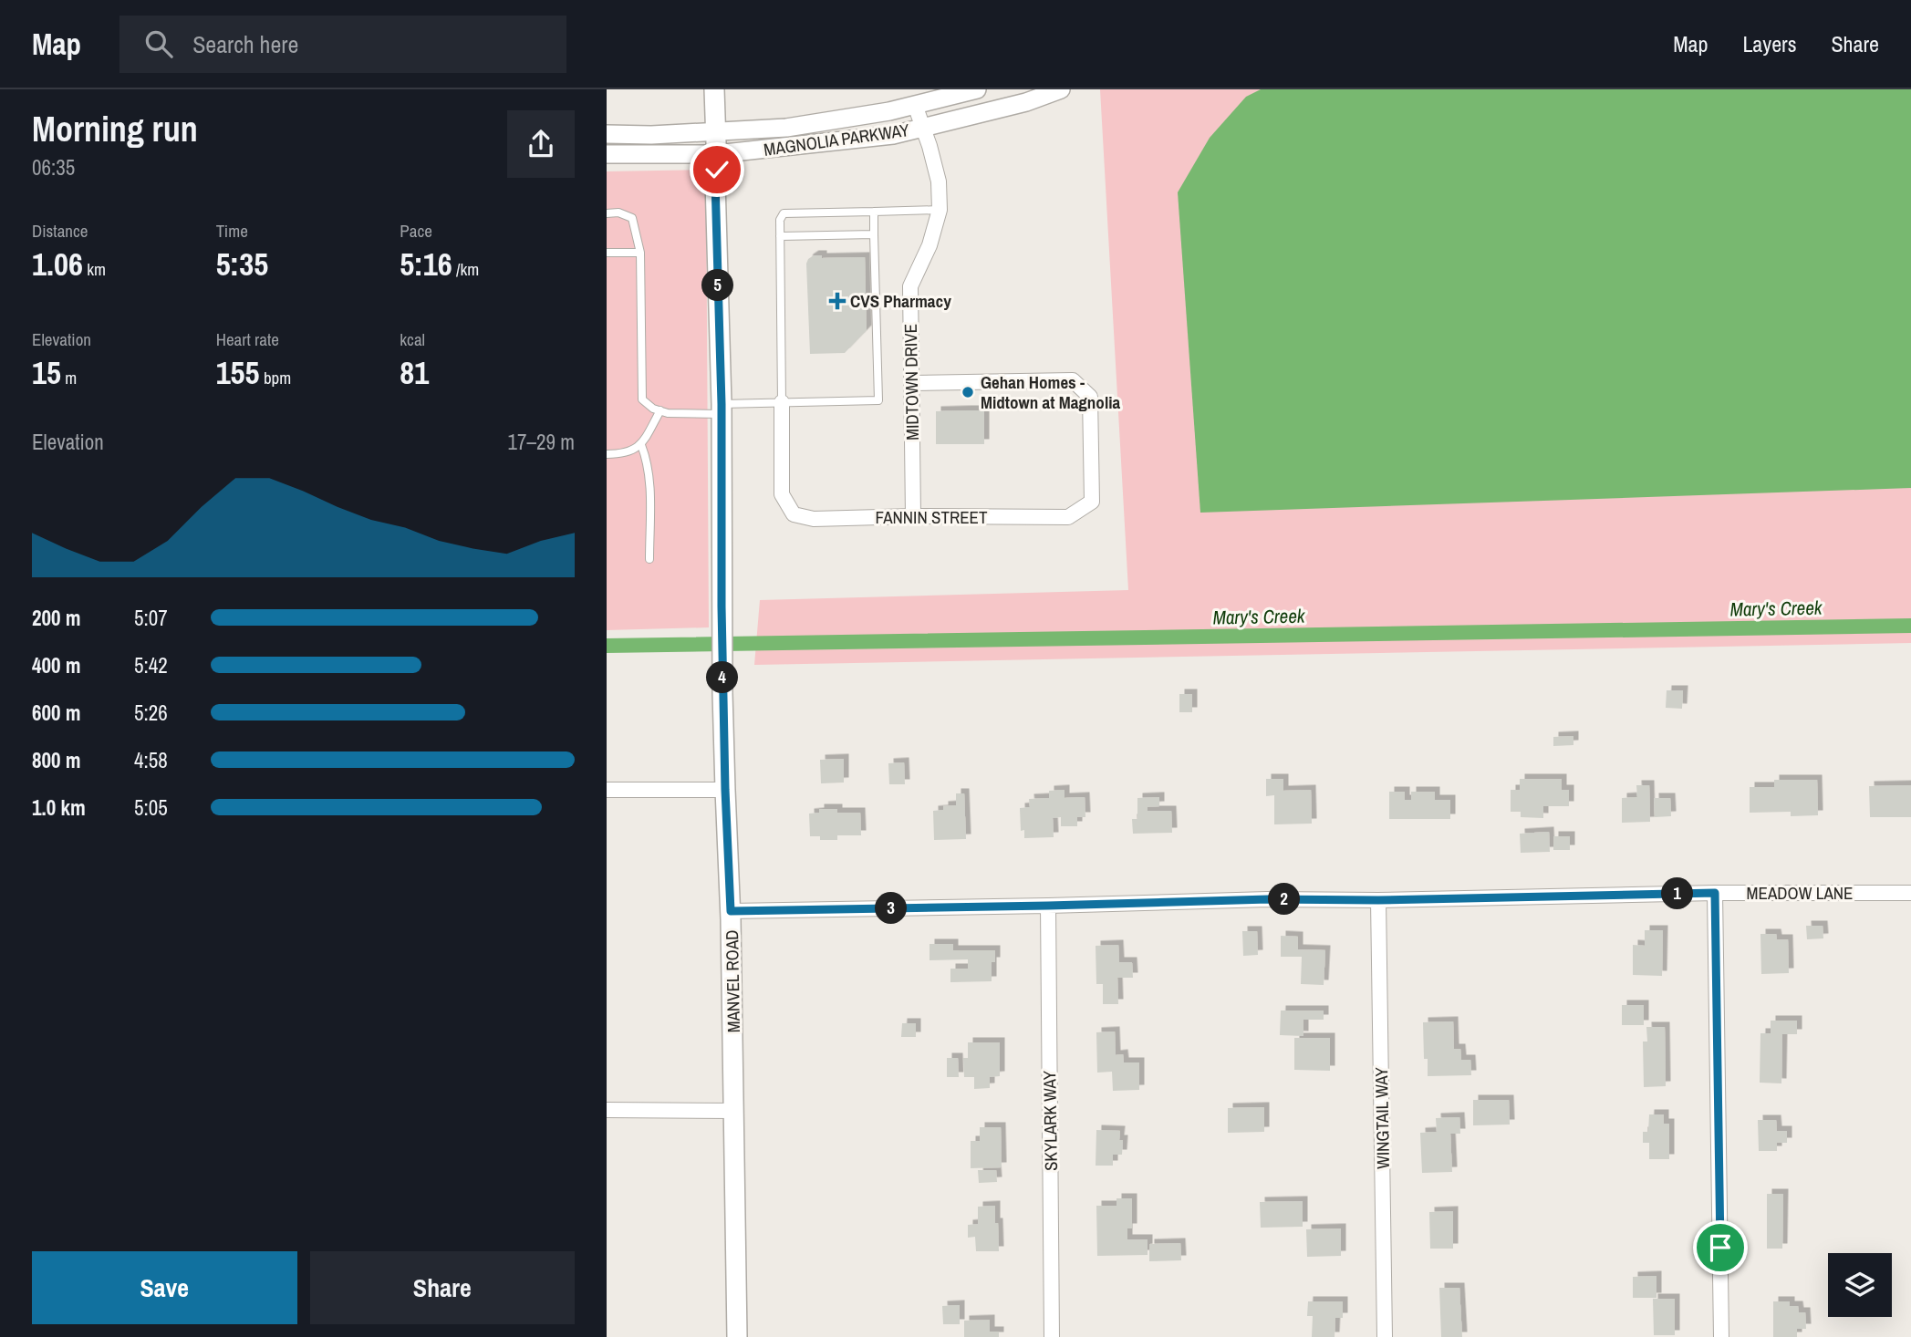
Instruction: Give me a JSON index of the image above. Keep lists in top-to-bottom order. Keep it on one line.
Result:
{"streets":{"main road":["MANVEL ROAD"],"street":["MAGNOLIA PARKWAY","MIDTOWN DRIVE","FANNIN STREET","MEADOW LANE","WINGTAIL WAY","SKYLARK WAY"]},"crossings":[["MAGNOLIA PARKWAY","MIDTOWN DRIVE"],["MAGNOLIA PARKWAY","MANVEL ROAD"],["MIDTOWN DRIVE","FANNIN STREET"],["MEADOW LANE","MANVEL ROAD"],["MEADOW LANE","WINGTAIL WAY"],["MEADOW LANE","SKYLARK WAY"]],"water":["Mary's Creek"],"places":{"health":["CVS Pharmacy"],"other":["Gehan Homes - Midtown at Magnolia"]},"page":{"header":"Map","search":"Search here","nav":["Map","Layers","Share"],"heading":["Morning run","06:35"],"stats":[["Distance","1.06 km"],["Time","5:35"],["Pace","5:16 /km"],["Elevation","15 m"],["Heart rate","155 bpm"],["kcal","81"]],"pins":["5","4","1","2","3"],"chart":["Elevation","17–29 m"],"list":[{"name":"200 m","note":"5:07"},{"name":"400 m","note":"5:42"},{"name":"600 m","note":"5:26"},{"name":"800 m","note":"4:58"},{"name":"1.0 km","note":"5:05"}],"buttons":["Save","Share"]}}
